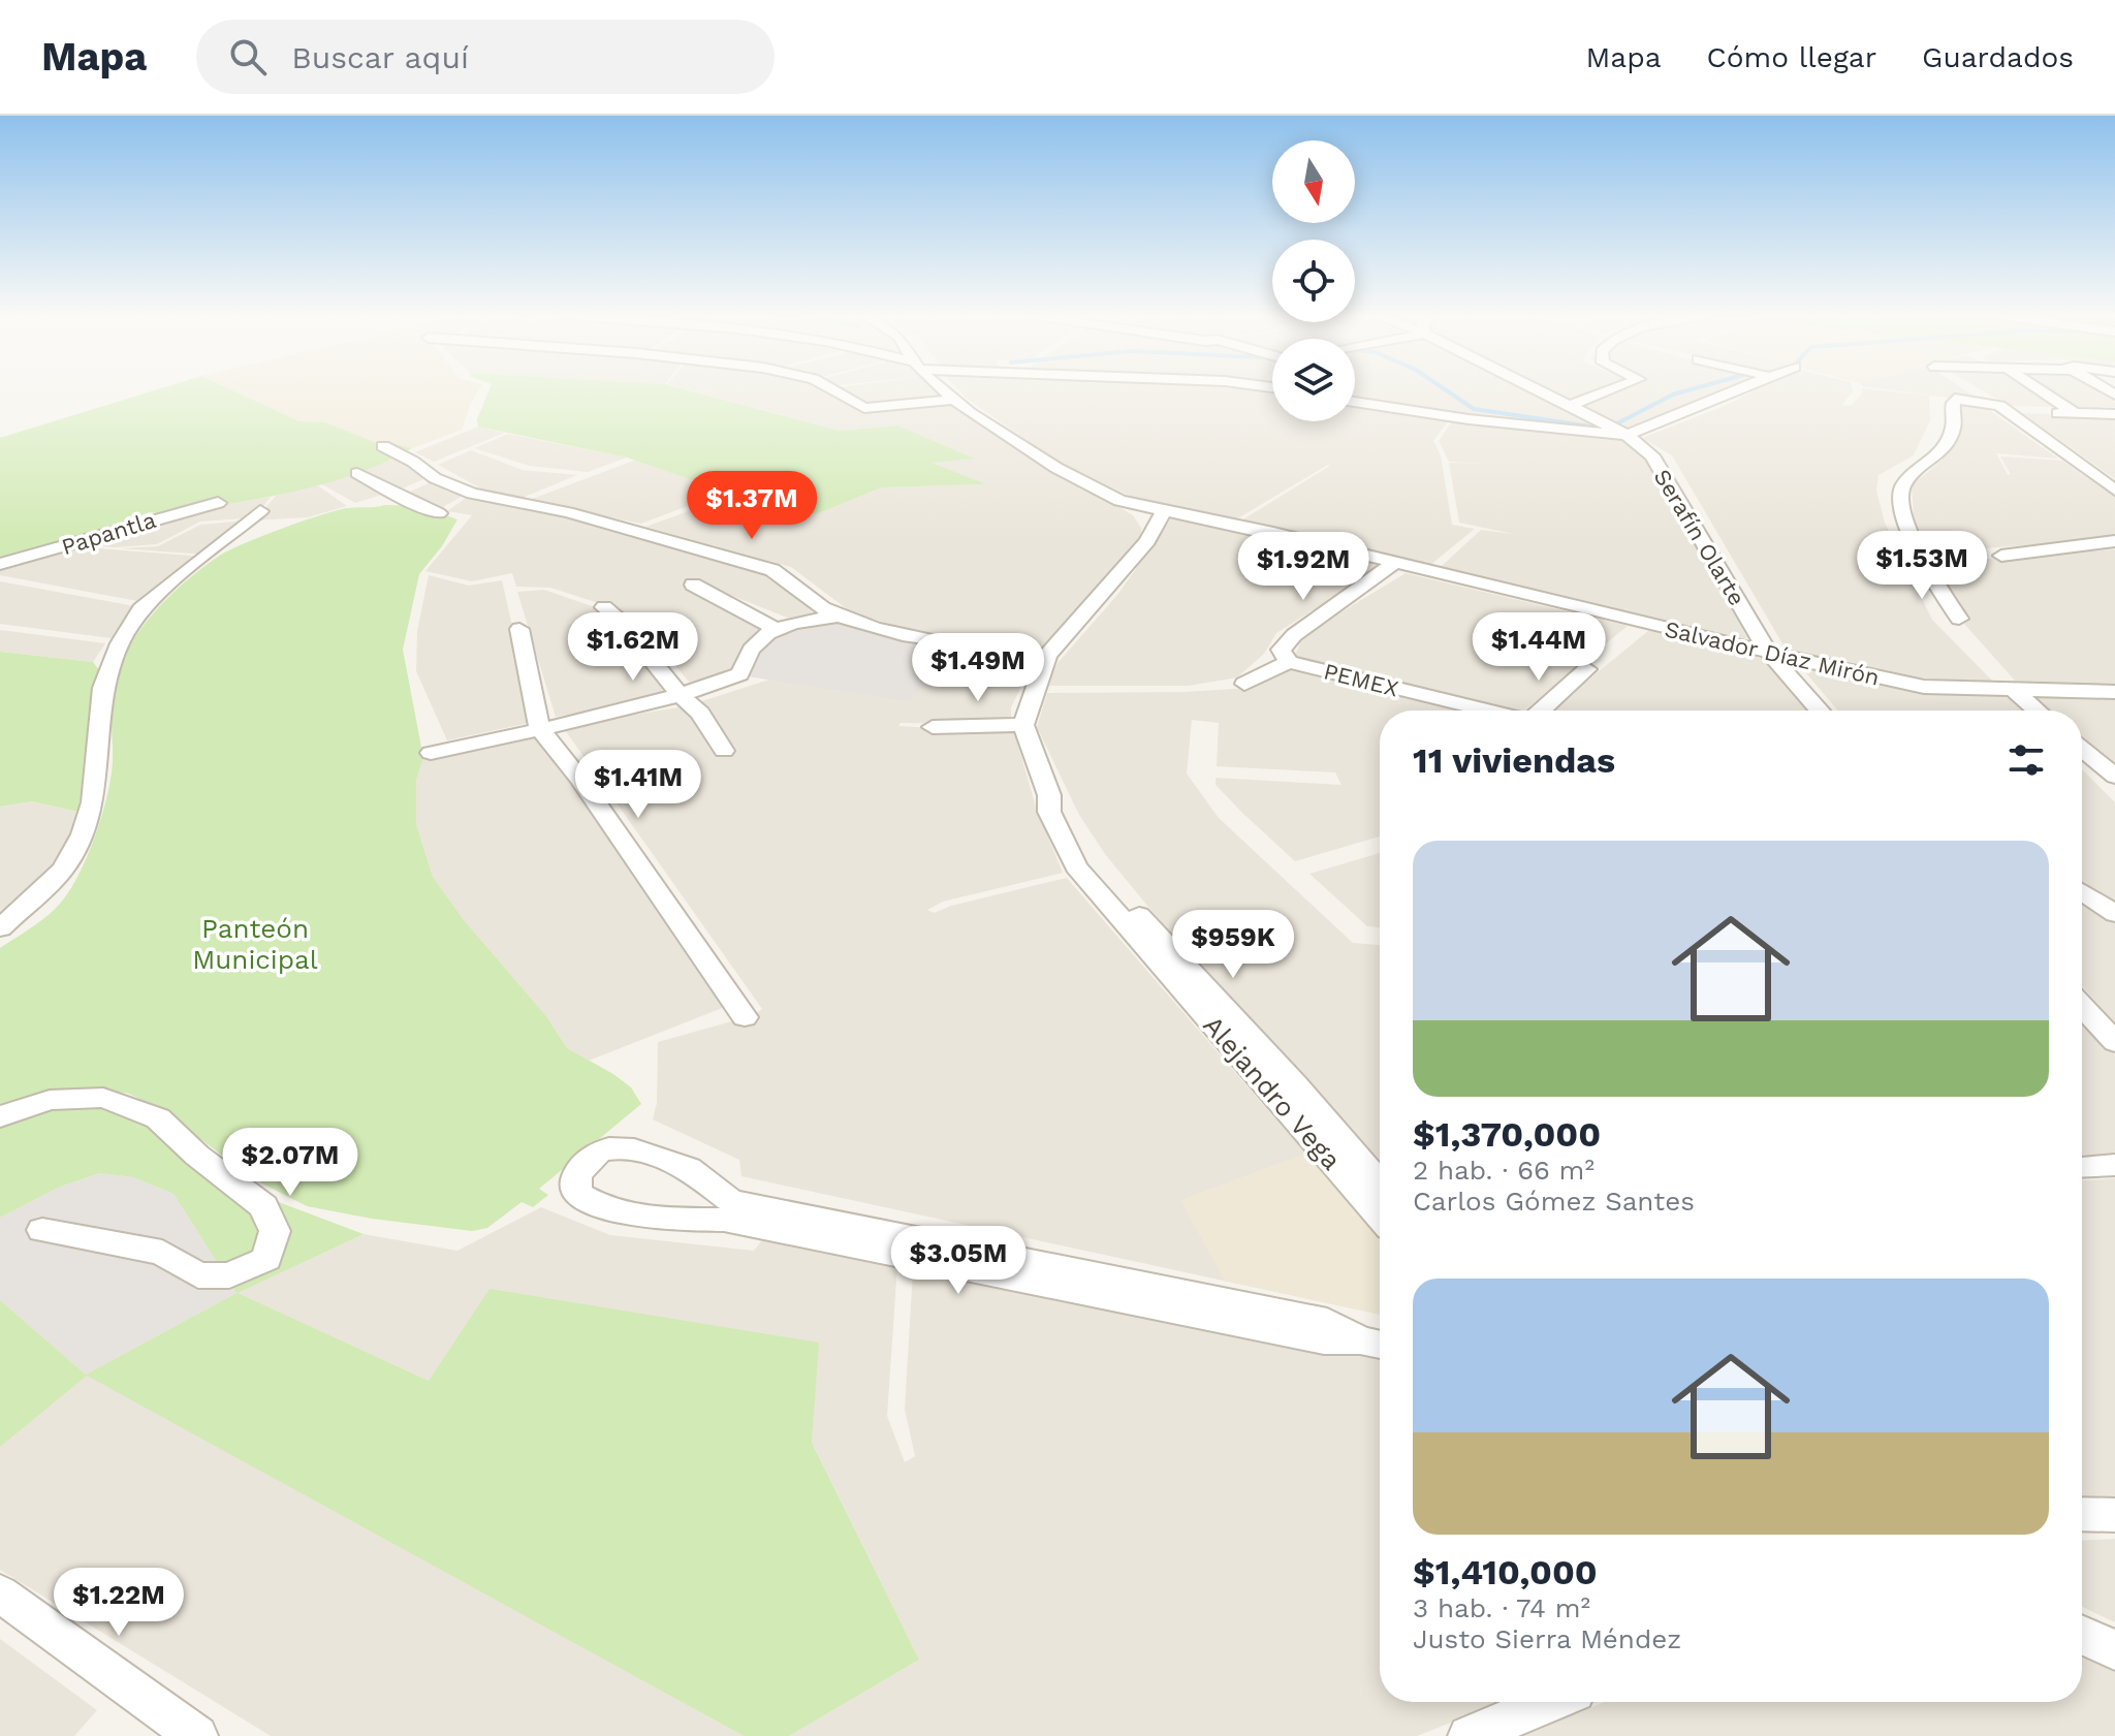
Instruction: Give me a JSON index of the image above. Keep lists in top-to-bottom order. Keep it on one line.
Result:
{"streets":{"street":["Papantla","Serafín Olarte","Salvador Díaz Mirón","PEMEX","Alejandro Vega"]},"crossings":[["Serafín Olarte","Salvador Díaz Mirón"]],"parks":["Panteón Municipal"],"north":"bottom","page":{"header":"Mapa","search":"Buscar aquí","nav":["Mapa","Cómo llegar","Guardados"],"price":["$1.37M","$1.53M","$1.92M","$1.62M","$1.44M","$1.49M","$1.41M","$959K","$2.07M","$3.05M","$1.22M"],"heading":"11 viviendas","list":[{"name":"$1,370,000","note":"2 hab. · 66 m² · Carlos Gómez Santes"},{"name":"$1,410,000","note":"3 hab. · 74 m² · Justo Sierra Méndez"}]}}
